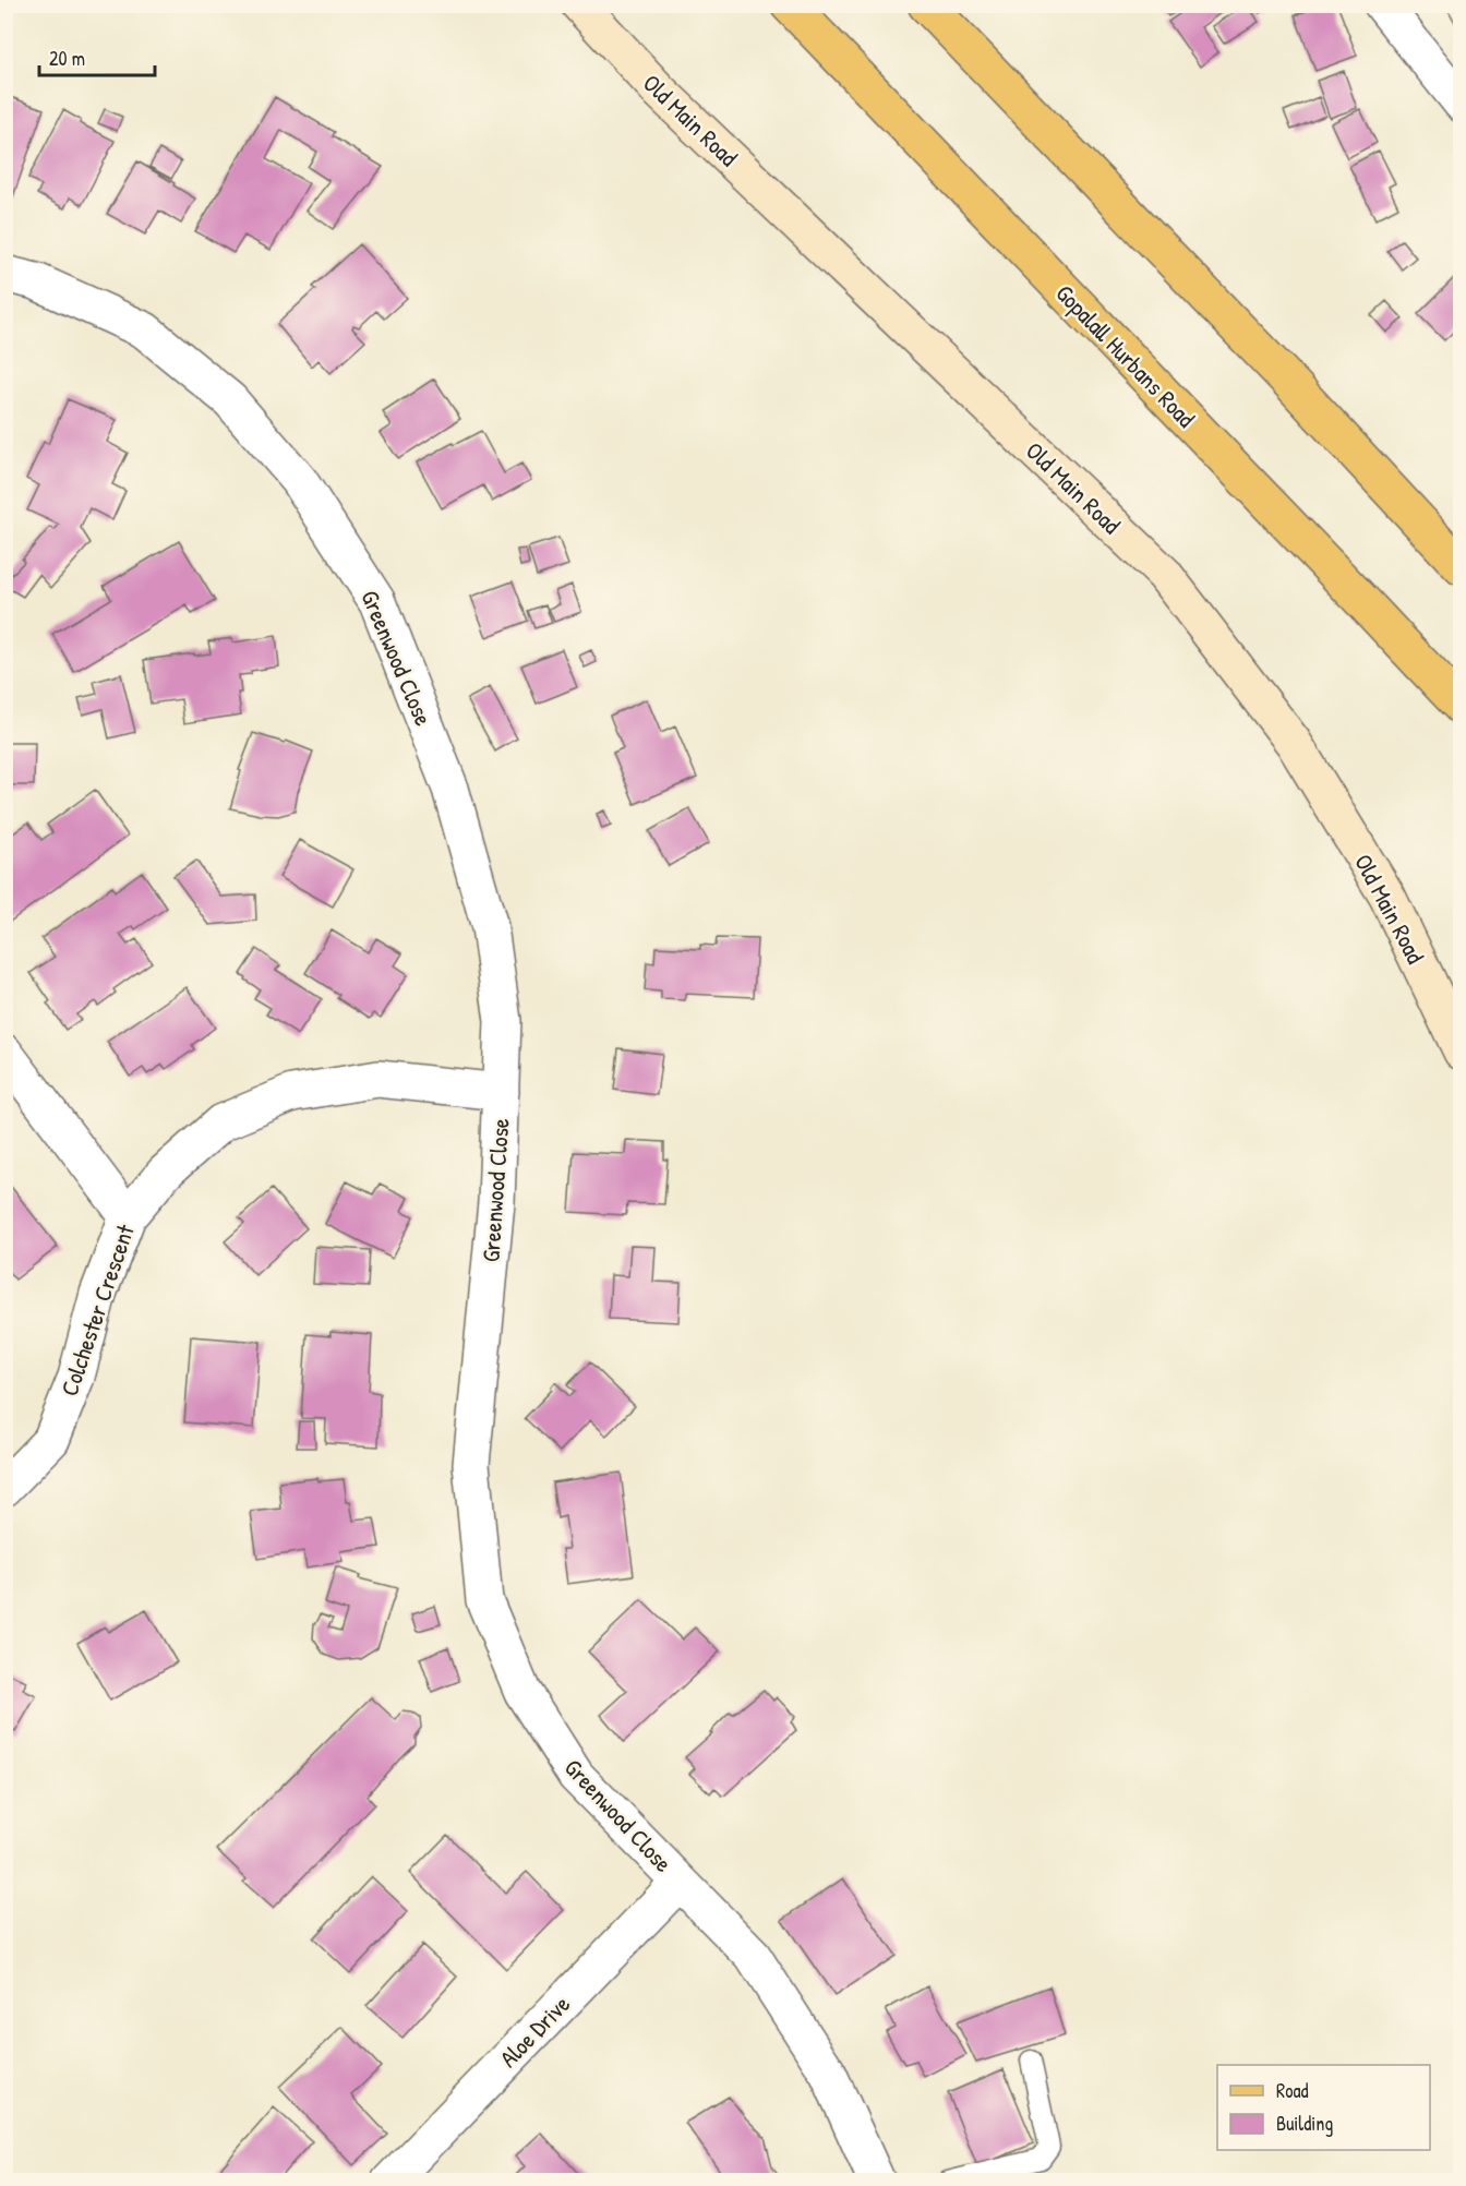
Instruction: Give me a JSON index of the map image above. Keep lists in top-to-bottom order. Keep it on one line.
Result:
{"streets":{"main road":["Gopalall Hurbans Road"],"street":["Old Main Road","Greenwood Close","Colchester Crescent","Aloe Drive"]},"crossings":[["Greenwood Close","Colchester Crescent"],["Greenwood Close","Aloe Drive"]],"legend":["Road","Building"],"scale_bar":"20 m"}
